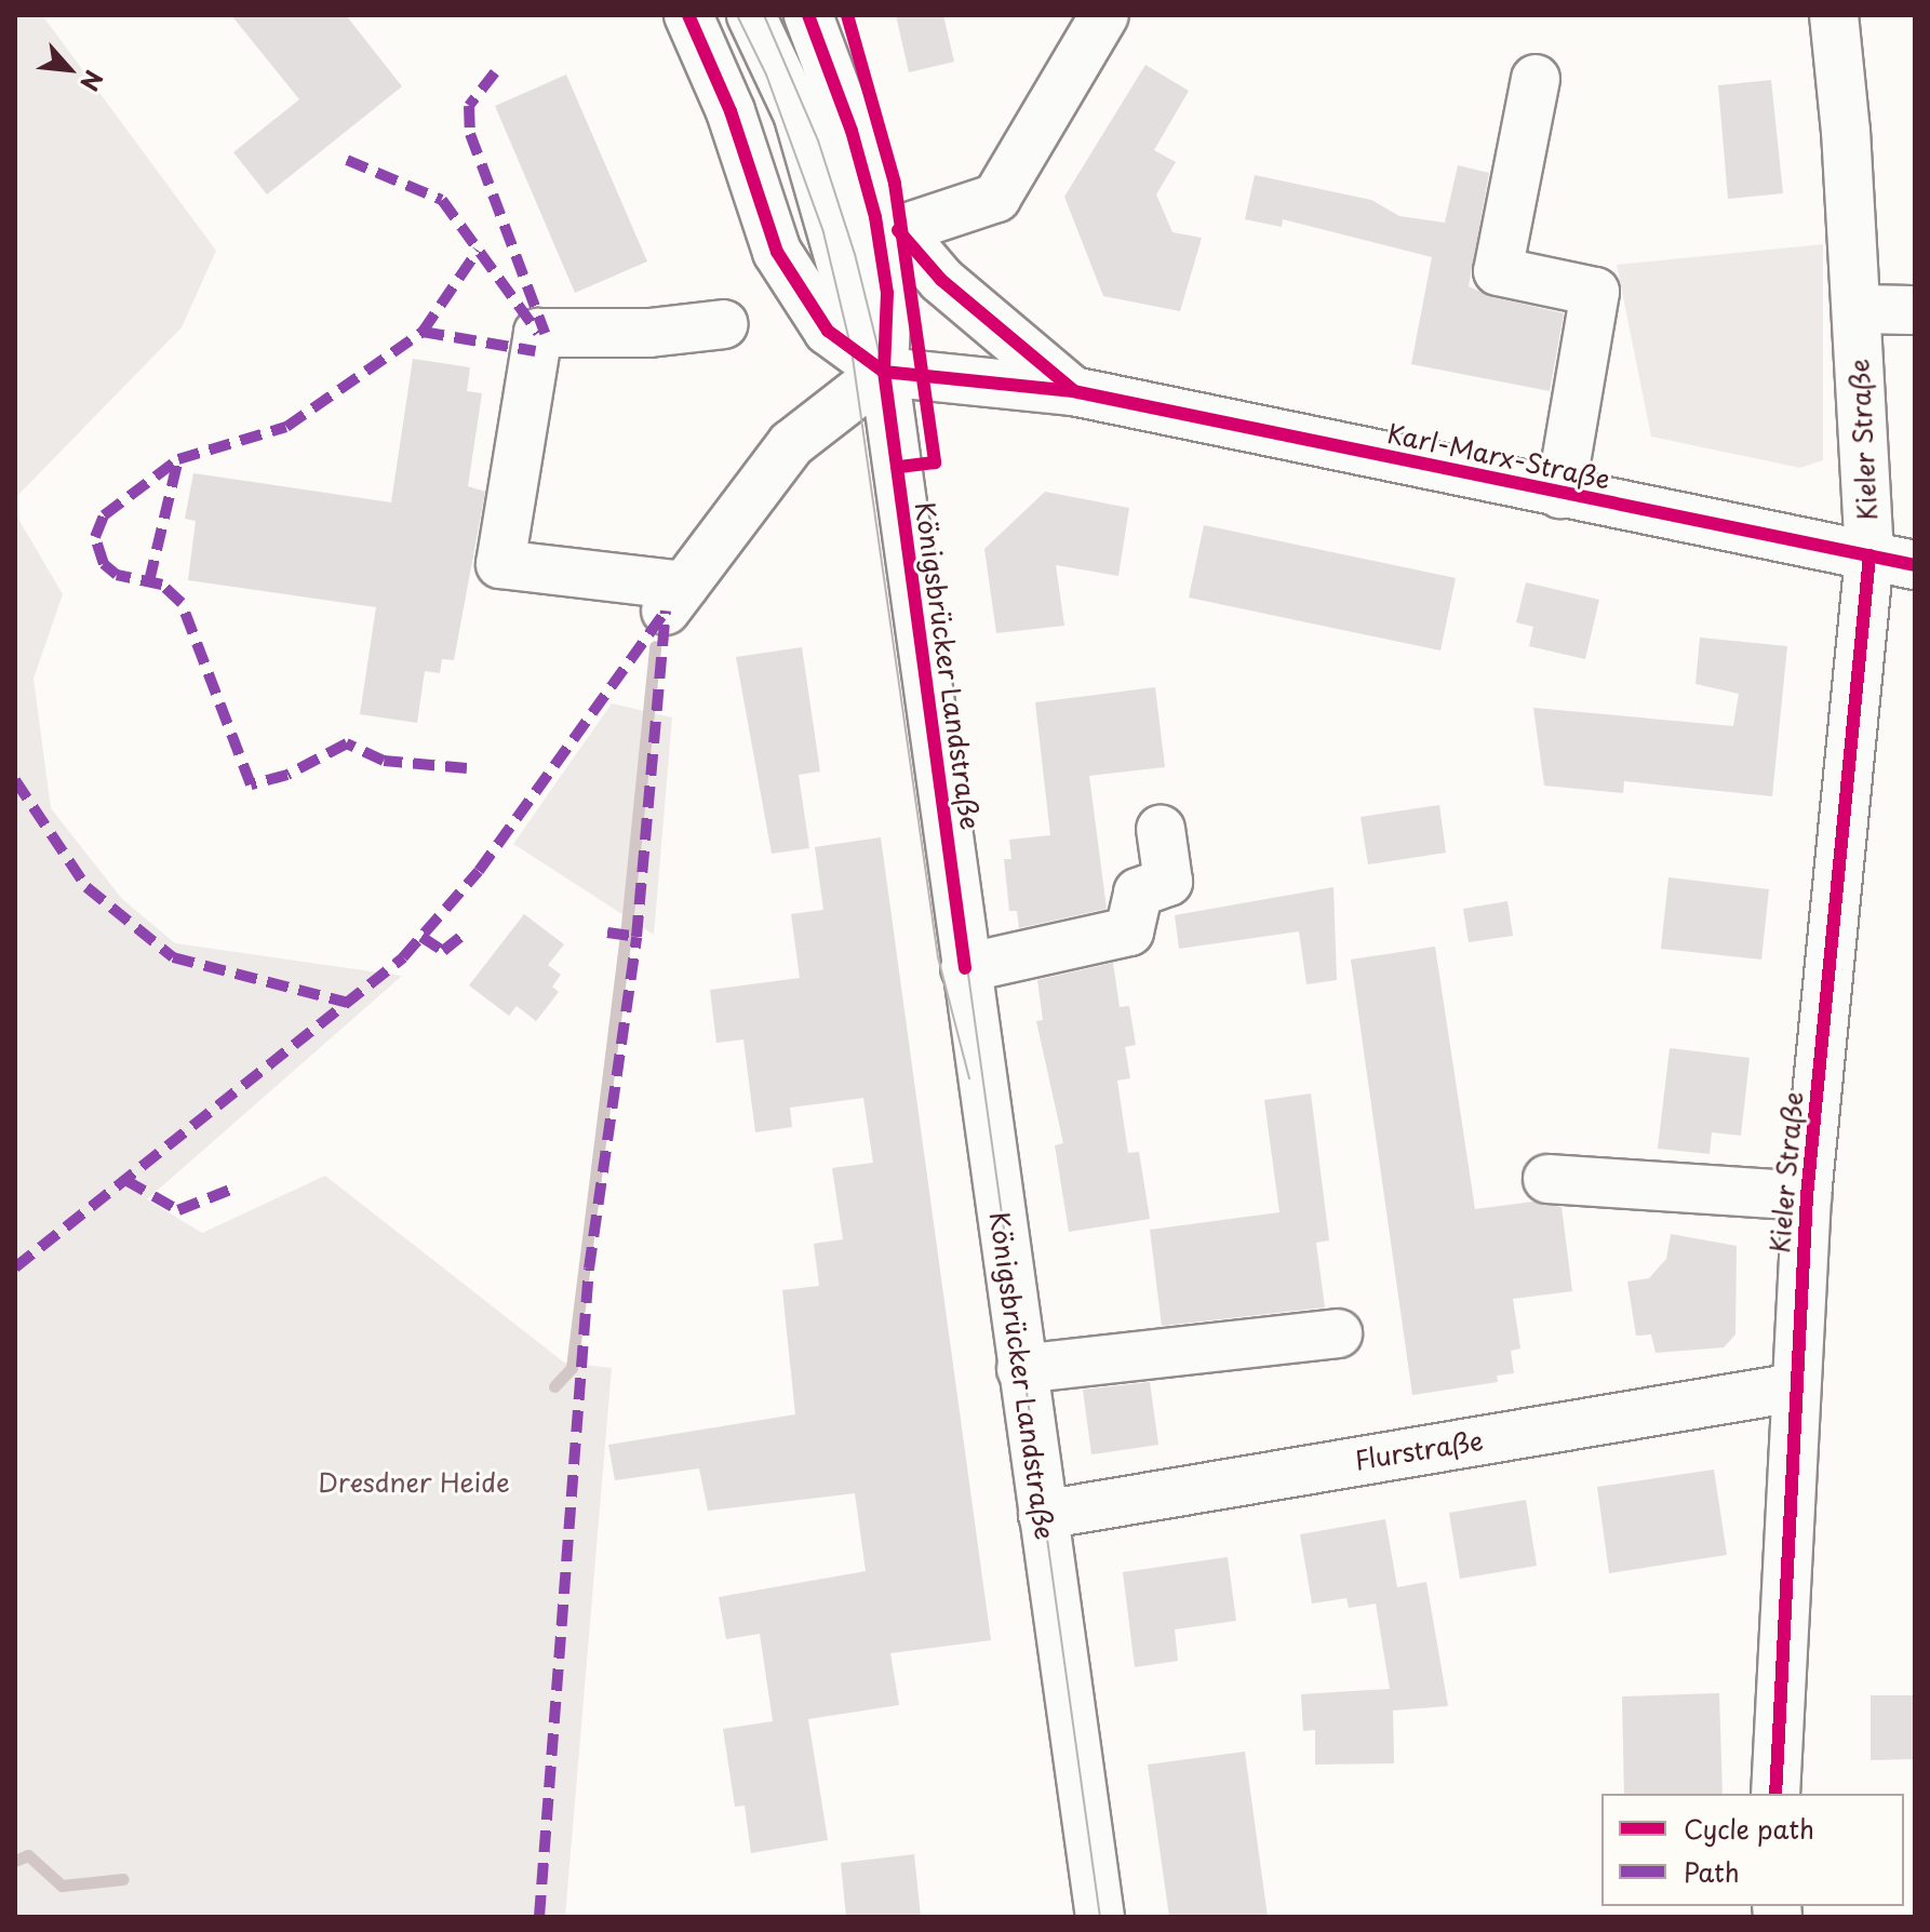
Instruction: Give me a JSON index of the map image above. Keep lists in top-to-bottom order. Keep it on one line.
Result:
{"streets":{"main road":["Kieler Straße","Karl-Marx-Straße","Königsbrücker Landstraße","Flurstraße"]},"crossings":[["Kieler Straße","Karl-Marx-Straße"],["Kieler Straße","Flurstraße"],["Karl-Marx-Straße","Königsbrücker Landstraße"],["Königsbrücker Landstraße","Flurstraße"]],"parks":["Dresdner Heide"],"legend":["Cycle path","Path"],"north":"bottom right"}
